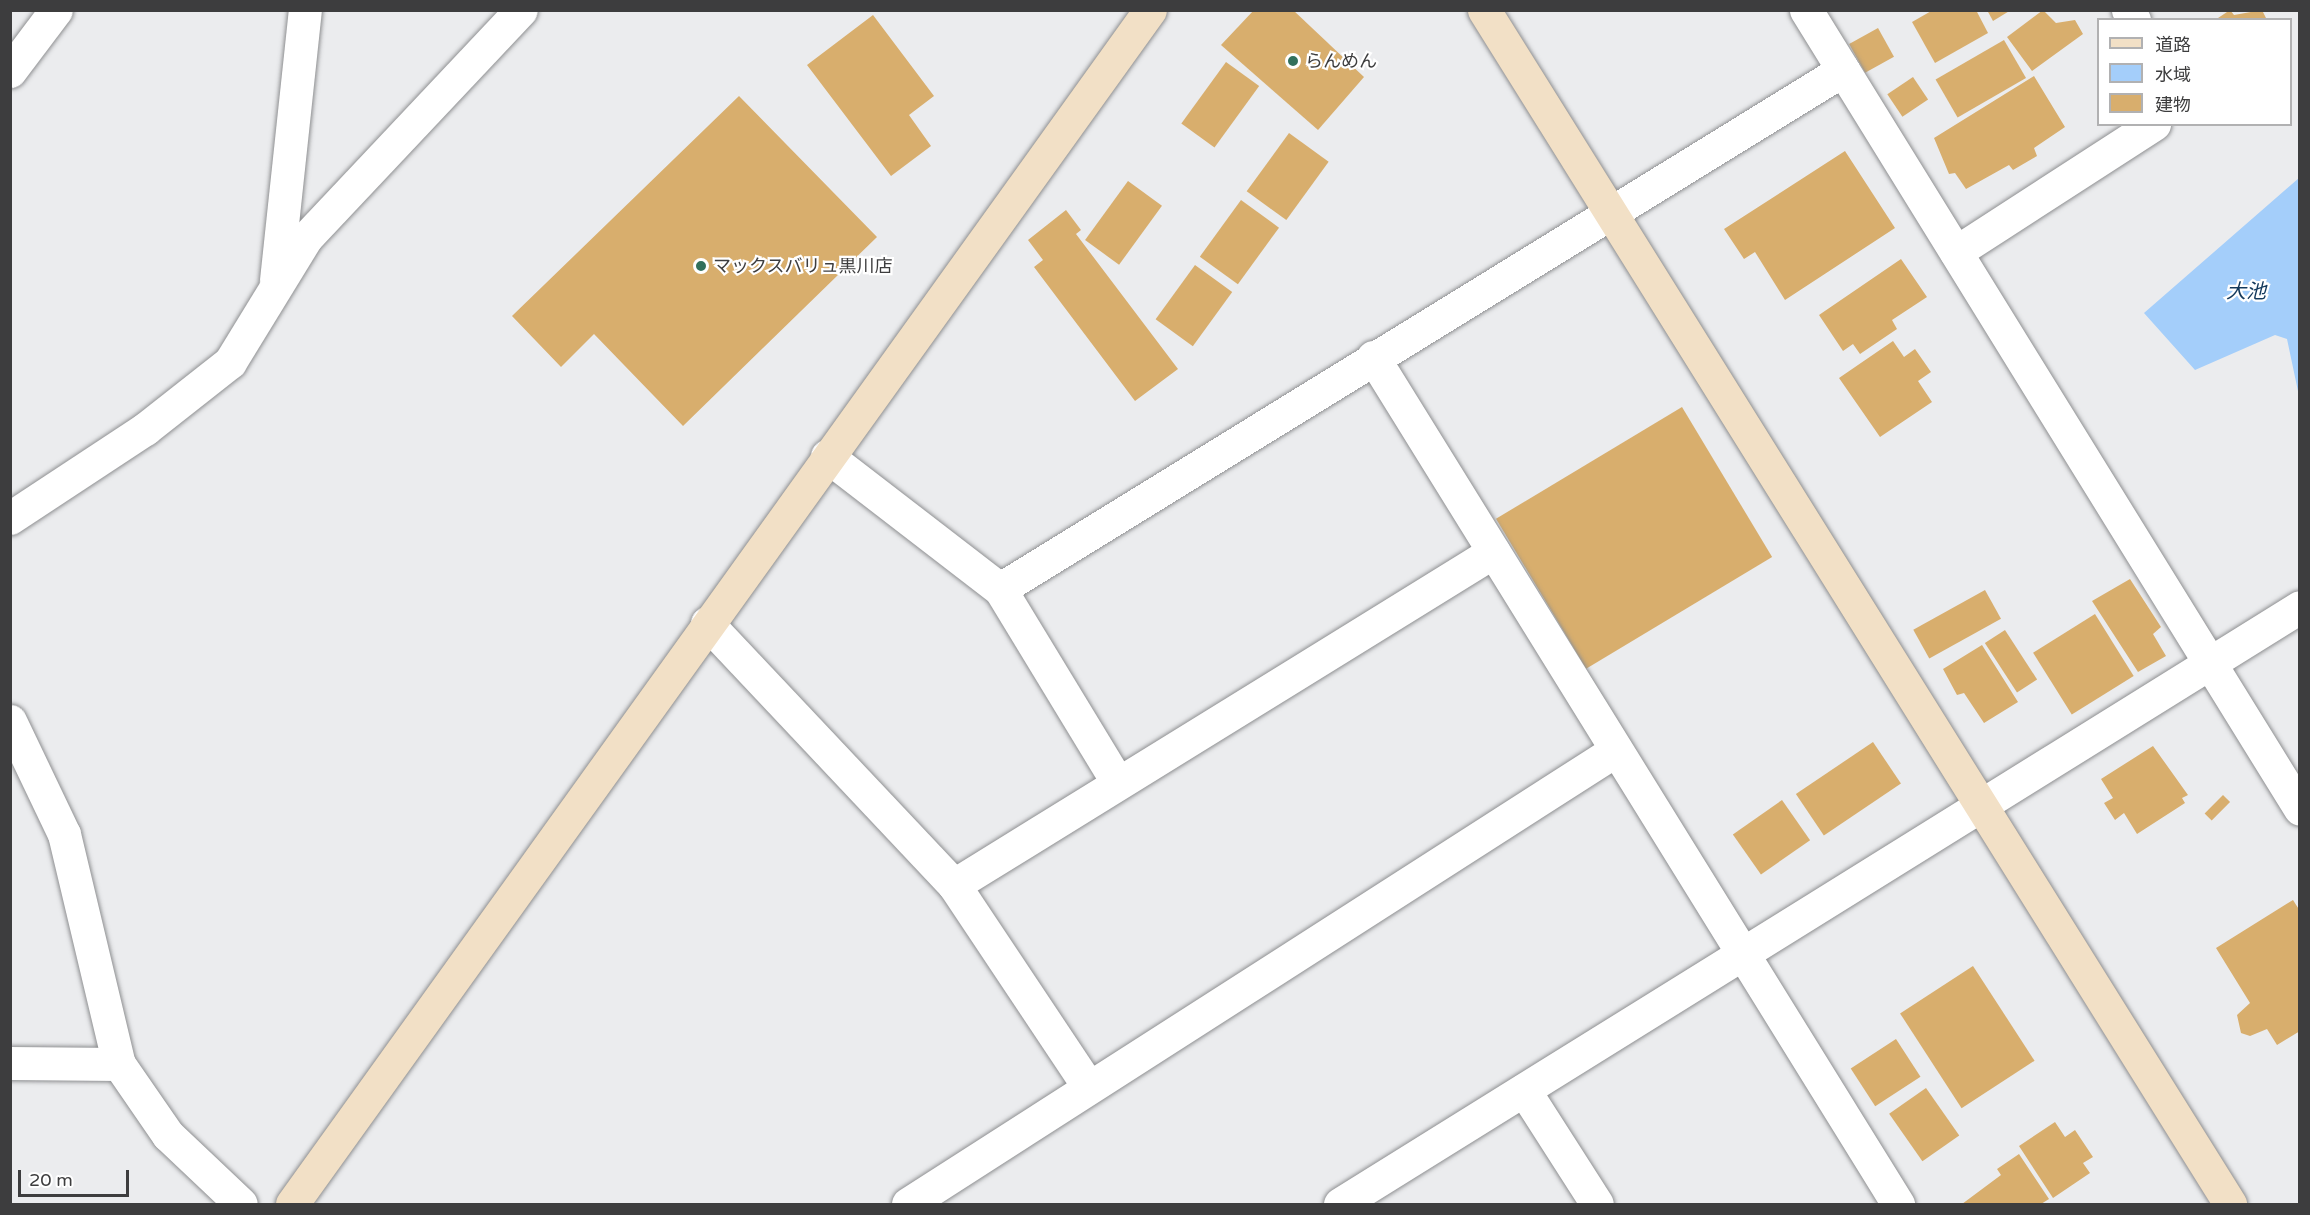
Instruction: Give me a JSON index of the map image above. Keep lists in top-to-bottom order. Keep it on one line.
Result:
{"water":["大池"],"places":["らんめん","マックスバリュ黒川店"],"legend":["道路","水域","建物"],"scale_bar":"20 m"}
